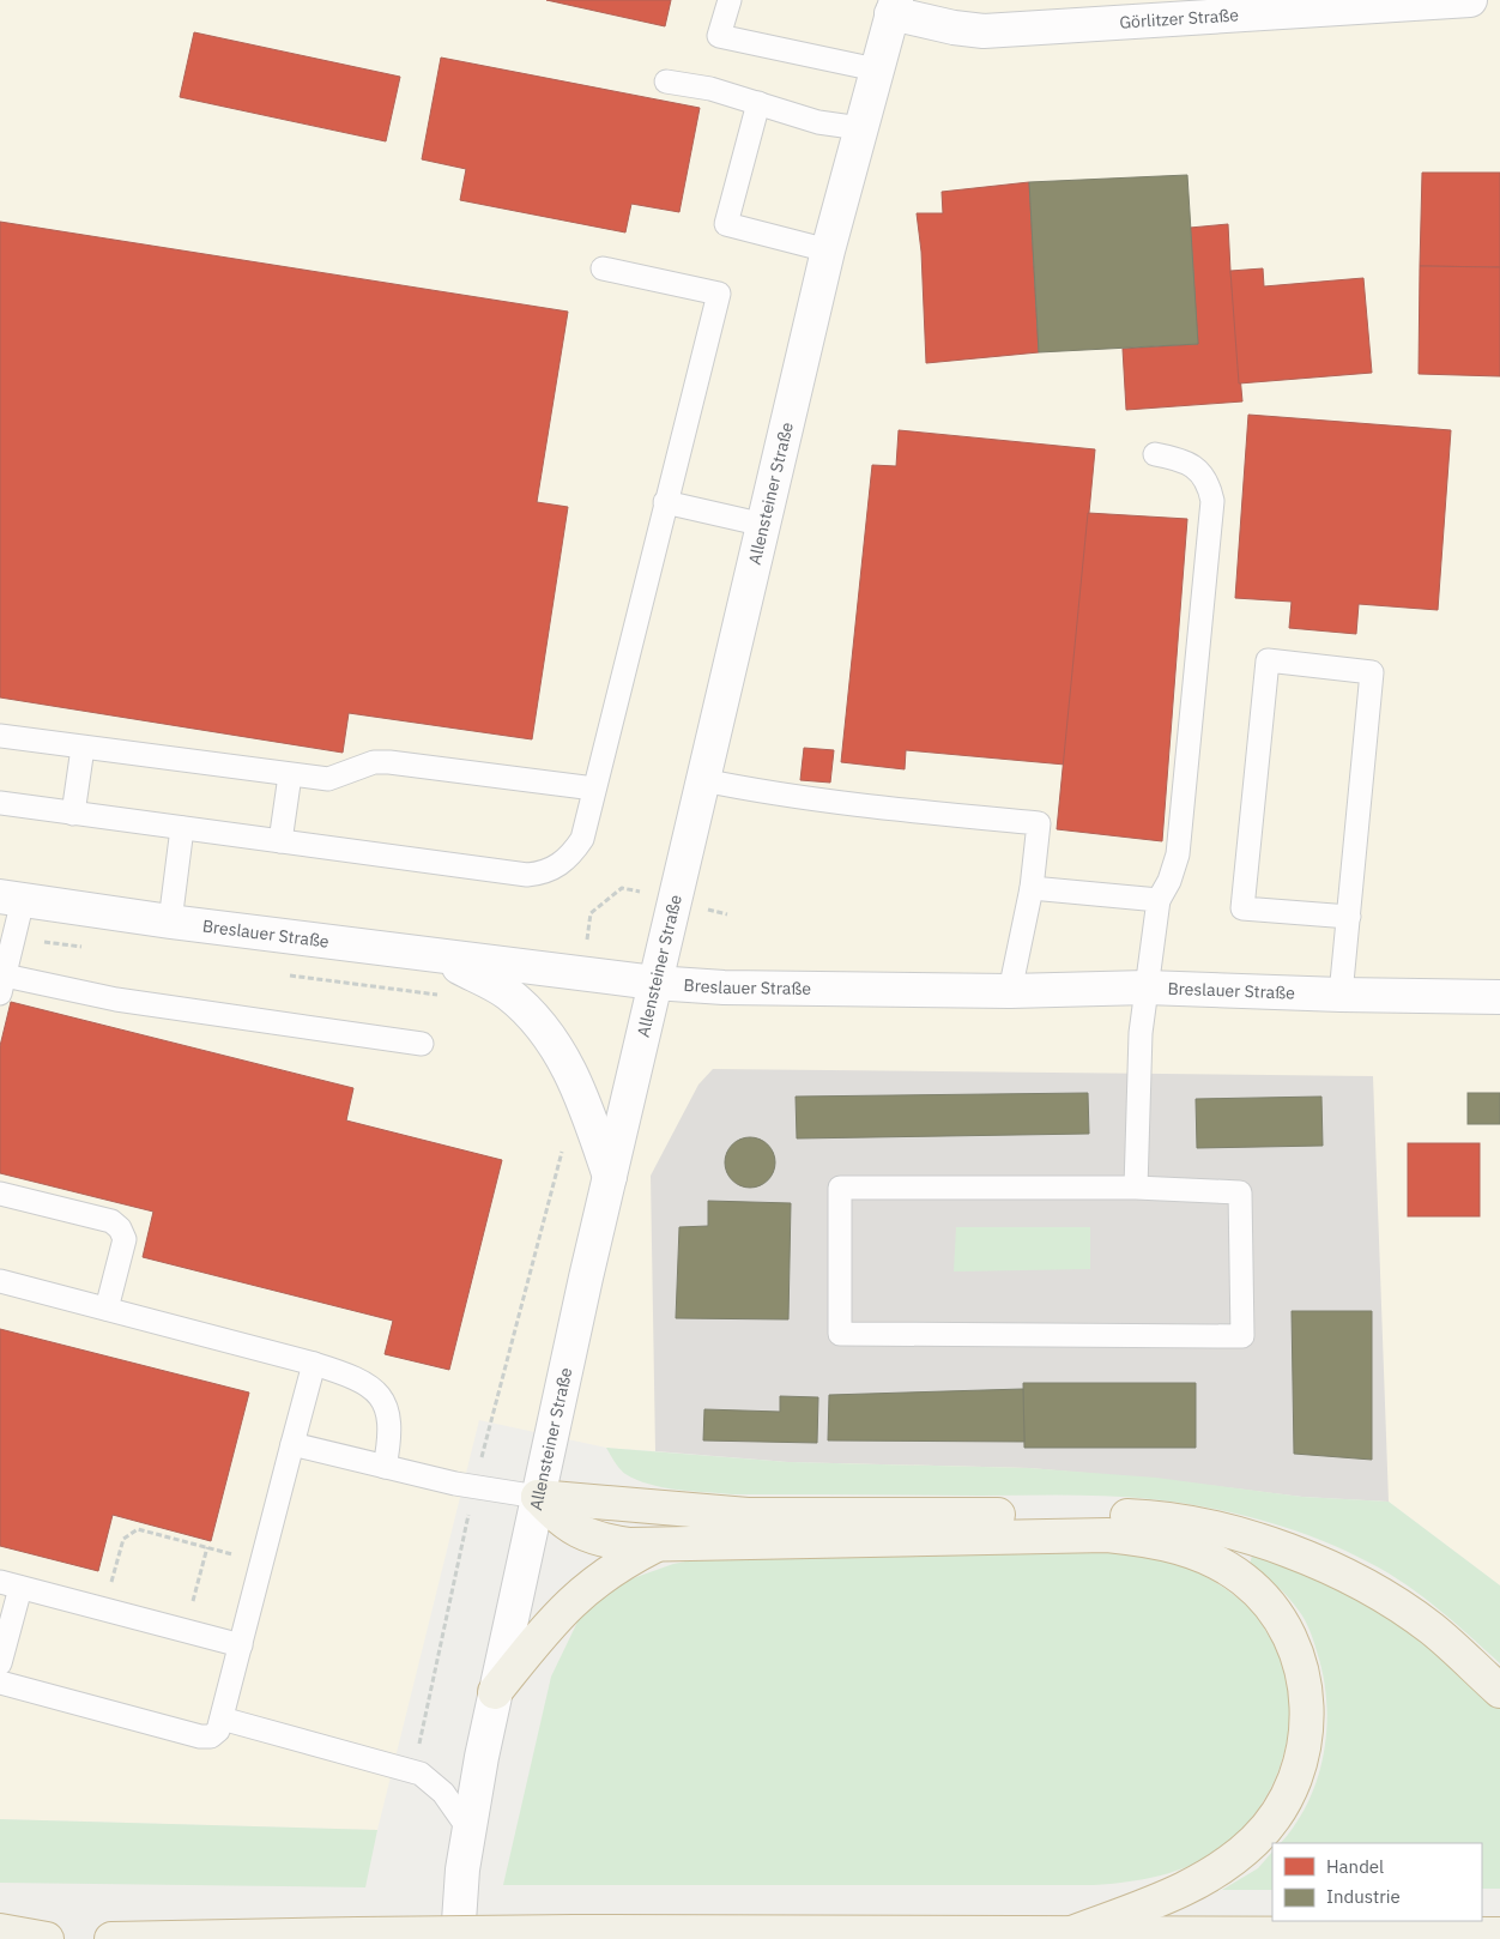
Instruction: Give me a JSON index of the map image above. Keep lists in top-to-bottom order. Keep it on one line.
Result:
{"streets":{"street":["Görlitzer Straße","Allensteiner Straße","Breslauer Straße"]},"crossings":[["Görlitzer Straße","Allensteiner Straße"],["Allensteiner Straße","Breslauer Straße"]],"legend":["Handel","Industrie"]}
